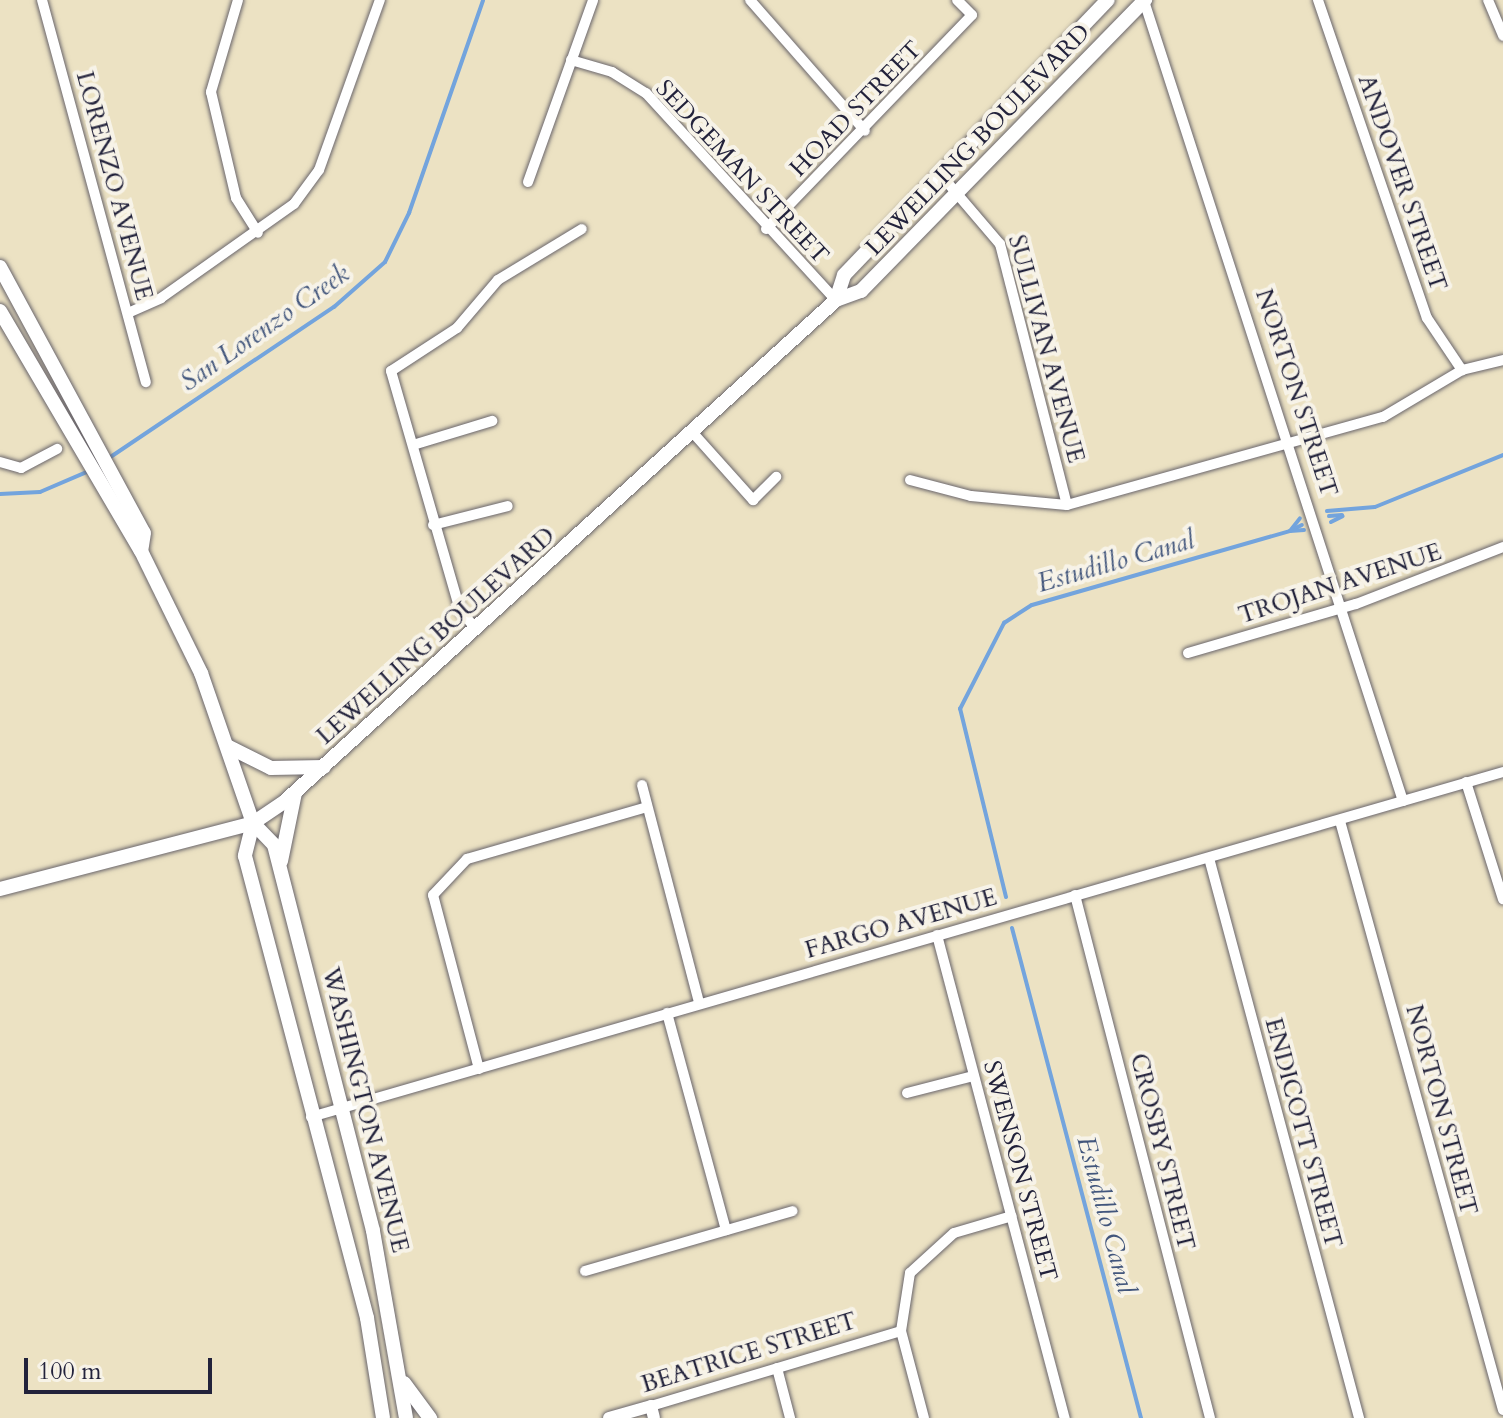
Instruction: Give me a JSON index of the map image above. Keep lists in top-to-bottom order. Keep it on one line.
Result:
{"streets":{"main road":["LEWELLING BOULEVARD","WASHINGTON AVENUE"],"street":["HOAD STREET","SEDGEMAN STREET","ANDOVER STREET","LORENZO AVENUE","SULLIVAN AVENUE","NORTON STREET","TROJAN AVENUE","FARGO AVENUE","ENDICOTT STREET","CROSBY STREET","SWENSON STREET","BEATRICE STREET"]},"crossings":[["HOAD STREET","SEDGEMAN STREET"],["LEWELLING BOULEVARD","SEDGEMAN STREET"],["LEWELLING BOULEVARD","SULLIVAN AVENUE"],["LEWELLING BOULEVARD","NORTON STREET"],["LEWELLING BOULEVARD","WASHINGTON AVENUE"],["NORTON STREET","TROJAN AVENUE"],["NORTON STREET","FARGO AVENUE"],["FARGO AVENUE","WASHINGTON AVENUE"],["FARGO AVENUE","ENDICOTT STREET"],["FARGO AVENUE","CROSBY STREET"],["FARGO AVENUE","SWENSON STREET"]],"water":["San Lorenzo Creek","Estudillo Canal"],"scale_bar":"100 m"}
